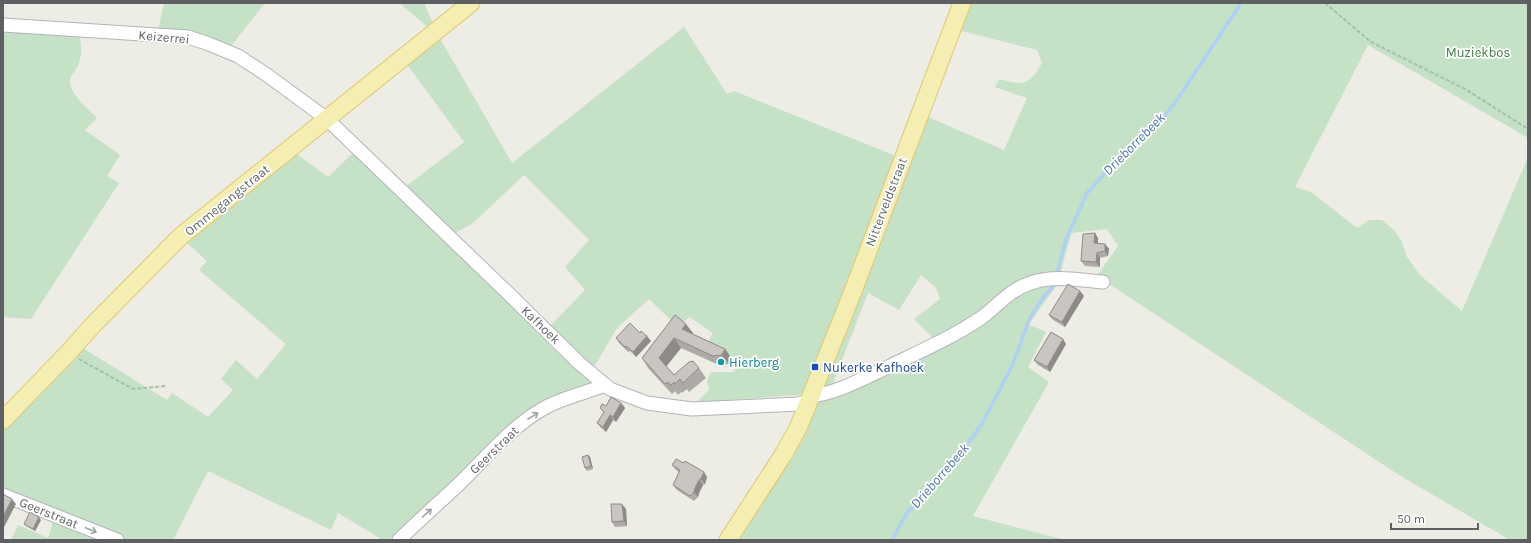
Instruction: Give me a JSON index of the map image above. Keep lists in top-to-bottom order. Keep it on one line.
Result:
{"streets":{"main road":["Ommegangstraat","Nitterveldstraat"],"street":["Keizerrei","Kafhoek","Geerstraat"]},"crossings":[["Keizerrei","Ommegangstraat"],["Keizerrei","Kafhoek"],["Ommegangstraat","Kafhoek"],["Nitterveldstraat","Kafhoek"],["Kafhoek","Geerstraat"]],"one_way":["Geerstraat"],"water":["Drieborrebeek"],"parks":["Muziekbos"],"places":{"other":["Hierberg"],"transit":["Nukerke Kafhoek"]},"scale_bar":"50 m"}
